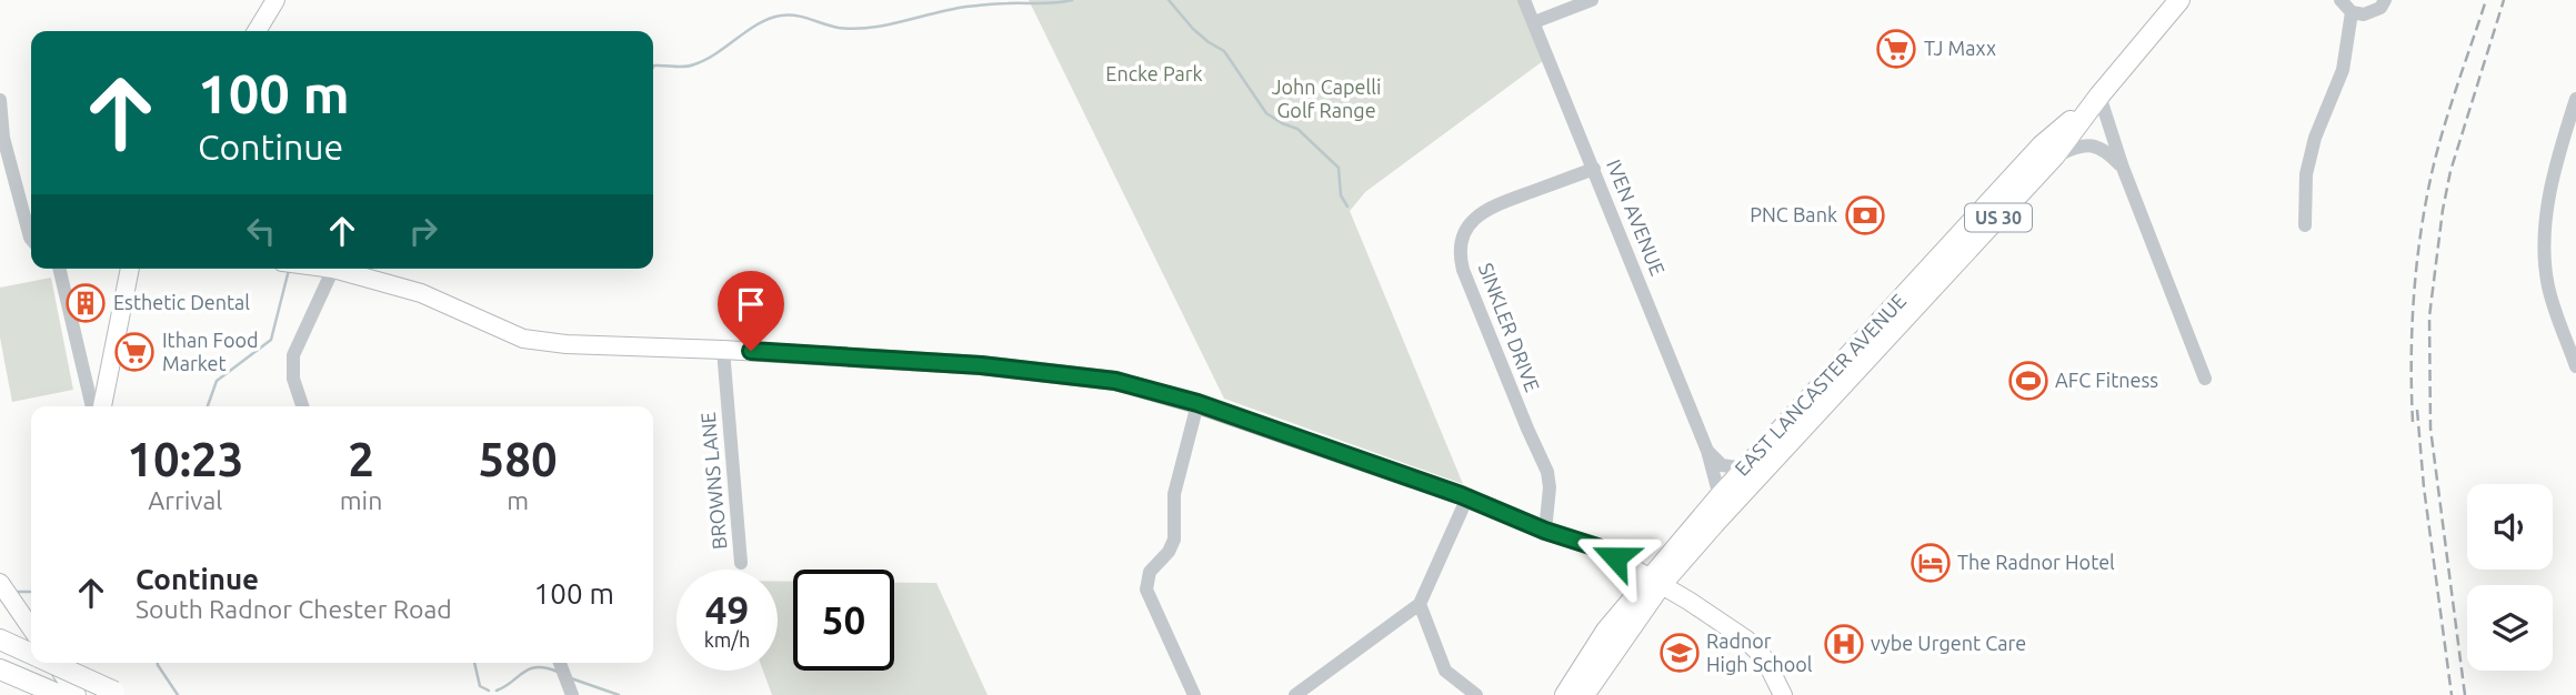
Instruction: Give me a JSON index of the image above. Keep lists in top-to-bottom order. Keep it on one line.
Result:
{"streets":{"highway":["US 30","EAST LANCASTER AVENUE"],"street":["IVEN AVENUE","SINKLER DRIVE","BROWNS LANE"]},"crossings":[["IVEN AVENUE","SINKLER DRIVE"],["IVEN AVENUE","EAST LANCASTER AVENUE"]],"parks":["Encke Park","John Capelli Golf Range"],"places":{"supermarket":["TJ Maxx","Ithan Food Market"],"bank":["PNC Bank"],"building":["Esthetic Dental"],"sports":["AFC Fitness"],"hotel":["The Radnor Hotel"],"hospital":["vybe Urgent Care"],"school or university":["Radnor High School"]},"page":{"turn":["100 m","Continue"],"eta":["10:23","Arrival","2","min","580","m"],"list":[{"name":"Continue","note":"South Radnor Chester Road","value":"100 m"}],"speed":"49 km/h","limit":"50"}}
